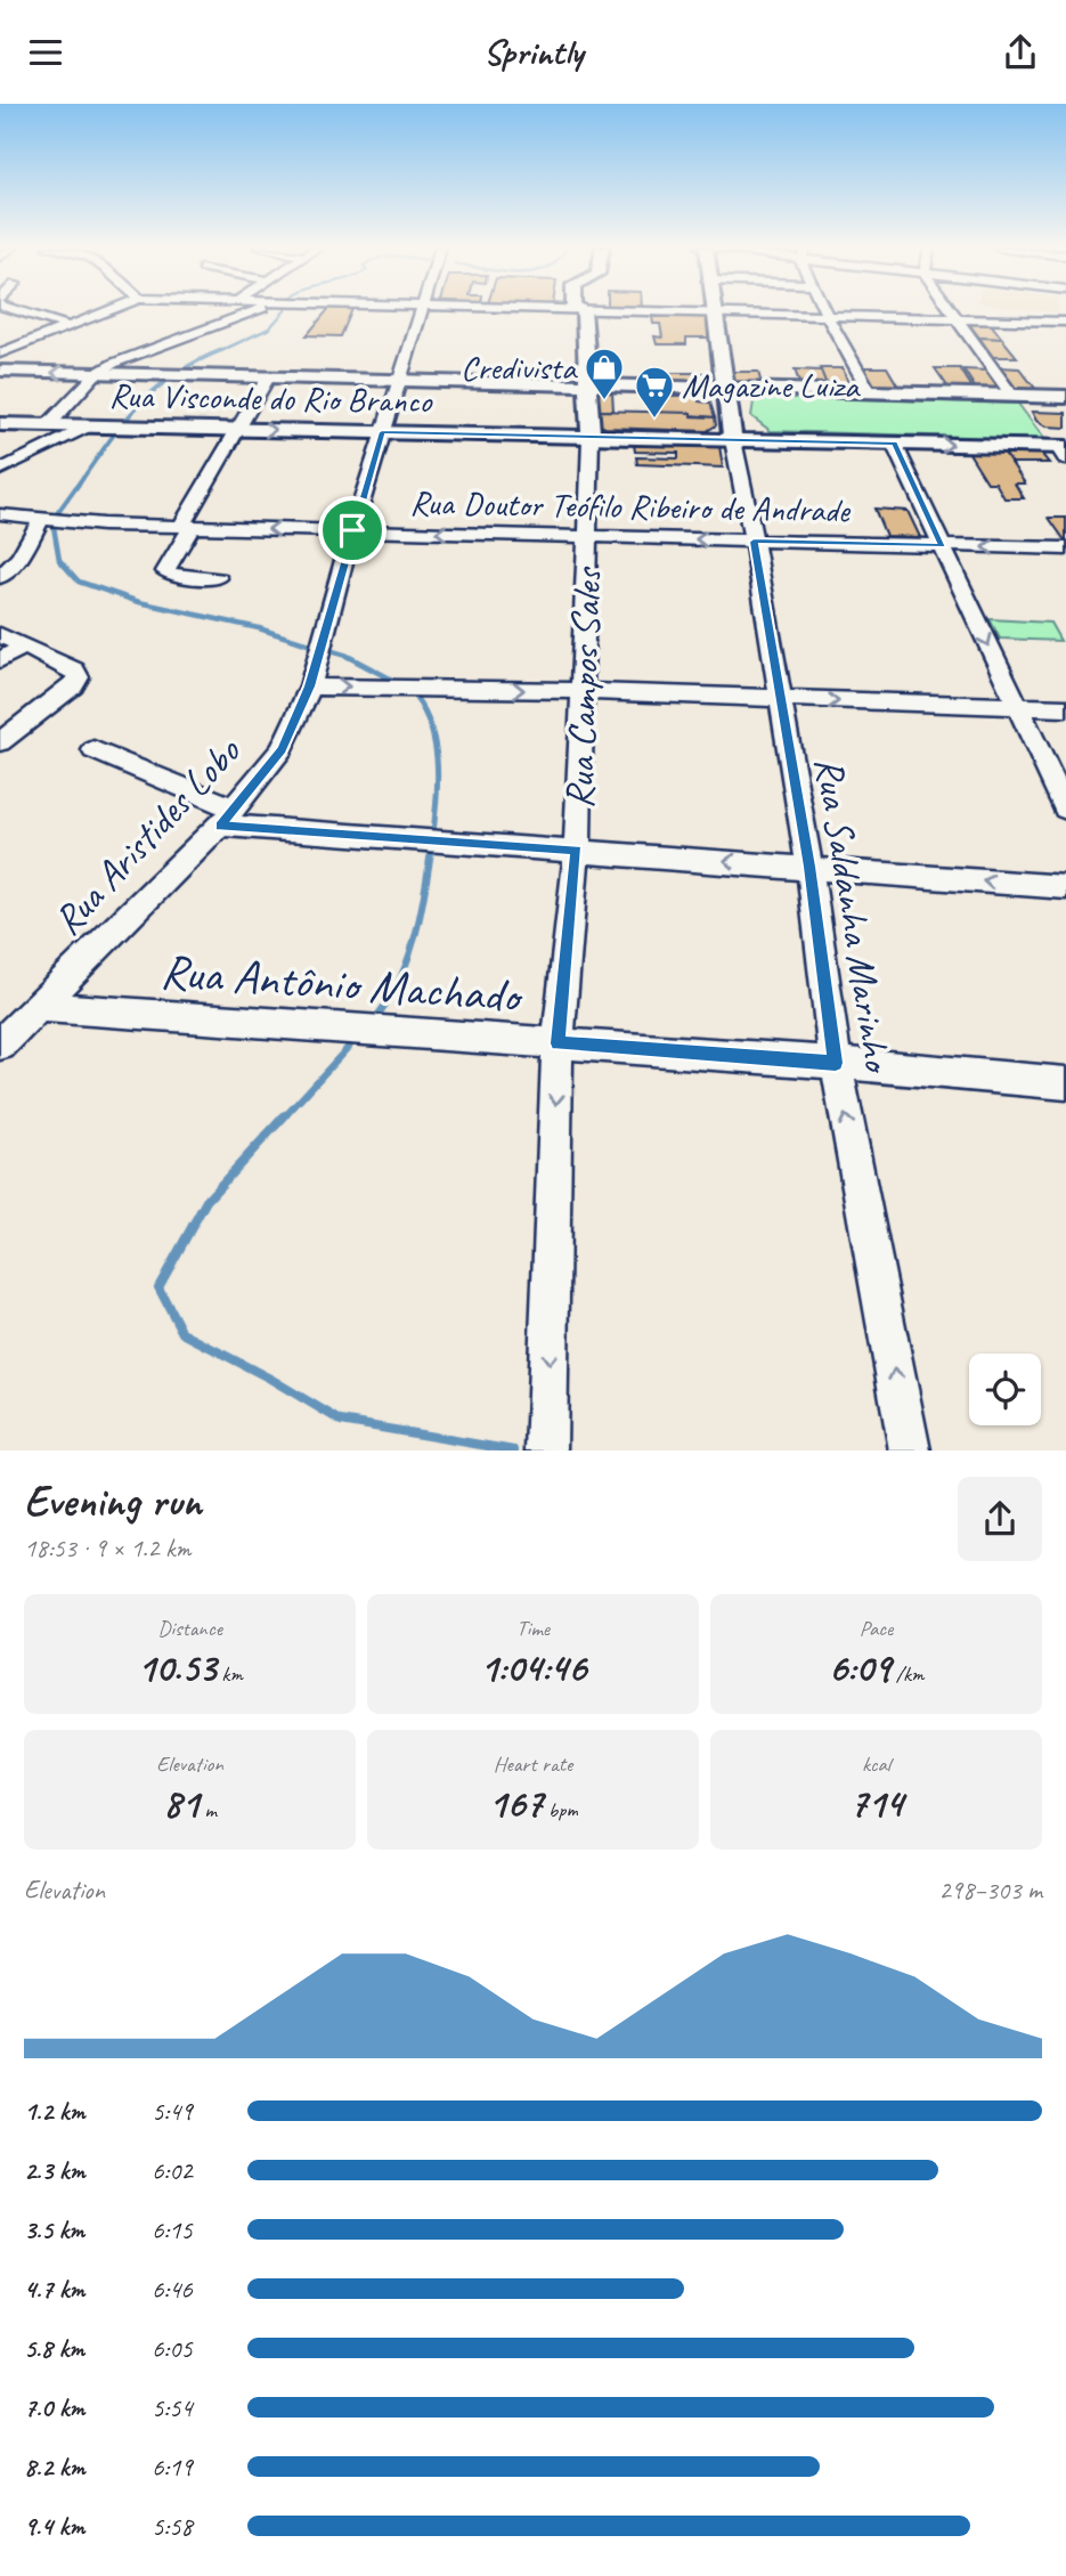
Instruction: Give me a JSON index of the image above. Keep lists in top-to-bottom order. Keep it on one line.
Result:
{"streets":{"main road":["Rua Visconde do Rio Branco","Rua Campos Sales","Rua Saldanha Marinho"],"street":["Rua Doutor Teófilo Ribeiro de Andrade","Rua Aristides Lobo","Rua Antônio Machado"]},"crossings":[["Rua Visconde do Rio Branco","Rua Campos Sales"],["Rua Visconde do Rio Branco","Rua Aristides Lobo"],["Rua Visconde do Rio Branco","Rua Saldanha Marinho"],["Rua Doutor Teófilo Ribeiro de Andrade","Rua Campos Sales"],["Rua Doutor Teófilo Ribeiro de Andrade","Rua Aristides Lobo"],["Rua Doutor Teófilo Ribeiro de Andrade","Rua Saldanha Marinho"],["Rua Campos Sales","Rua Antônio Machado"],["Rua Aristides Lobo","Rua Antônio Machado"],["Rua Saldanha Marinho","Rua Antônio Machado"]],"one_way":["Rua Campos Sales"],"places":{"shop":["Credivista"],"supermarket":["Magazine Luiza"]},"page":{"header":"Sprintly","heading":["Evening run","18:53 · 9 × 1.2 km"],"stats":[["Distance","10.53 km"],["Time","1:04:46"],["Pace","6:09 /km"],["Elevation","81 m"],["Heart rate","167 bpm"],["kcal","714"]],"chart":["Elevation","298–303 m"],"list":[{"name":"1.2 km","note":"5:49"},{"name":"2.3 km","note":"6:02"},{"name":"3.5 km","note":"6:15"},{"name":"4.7 km","note":"6:46"},{"name":"5.8 km","note":"6:05"},{"name":"7.0 km","note":"5:54"},{"name":"8.2 km","note":"6:19"},{"name":"9.4 km","note":"5:58"}]}}
